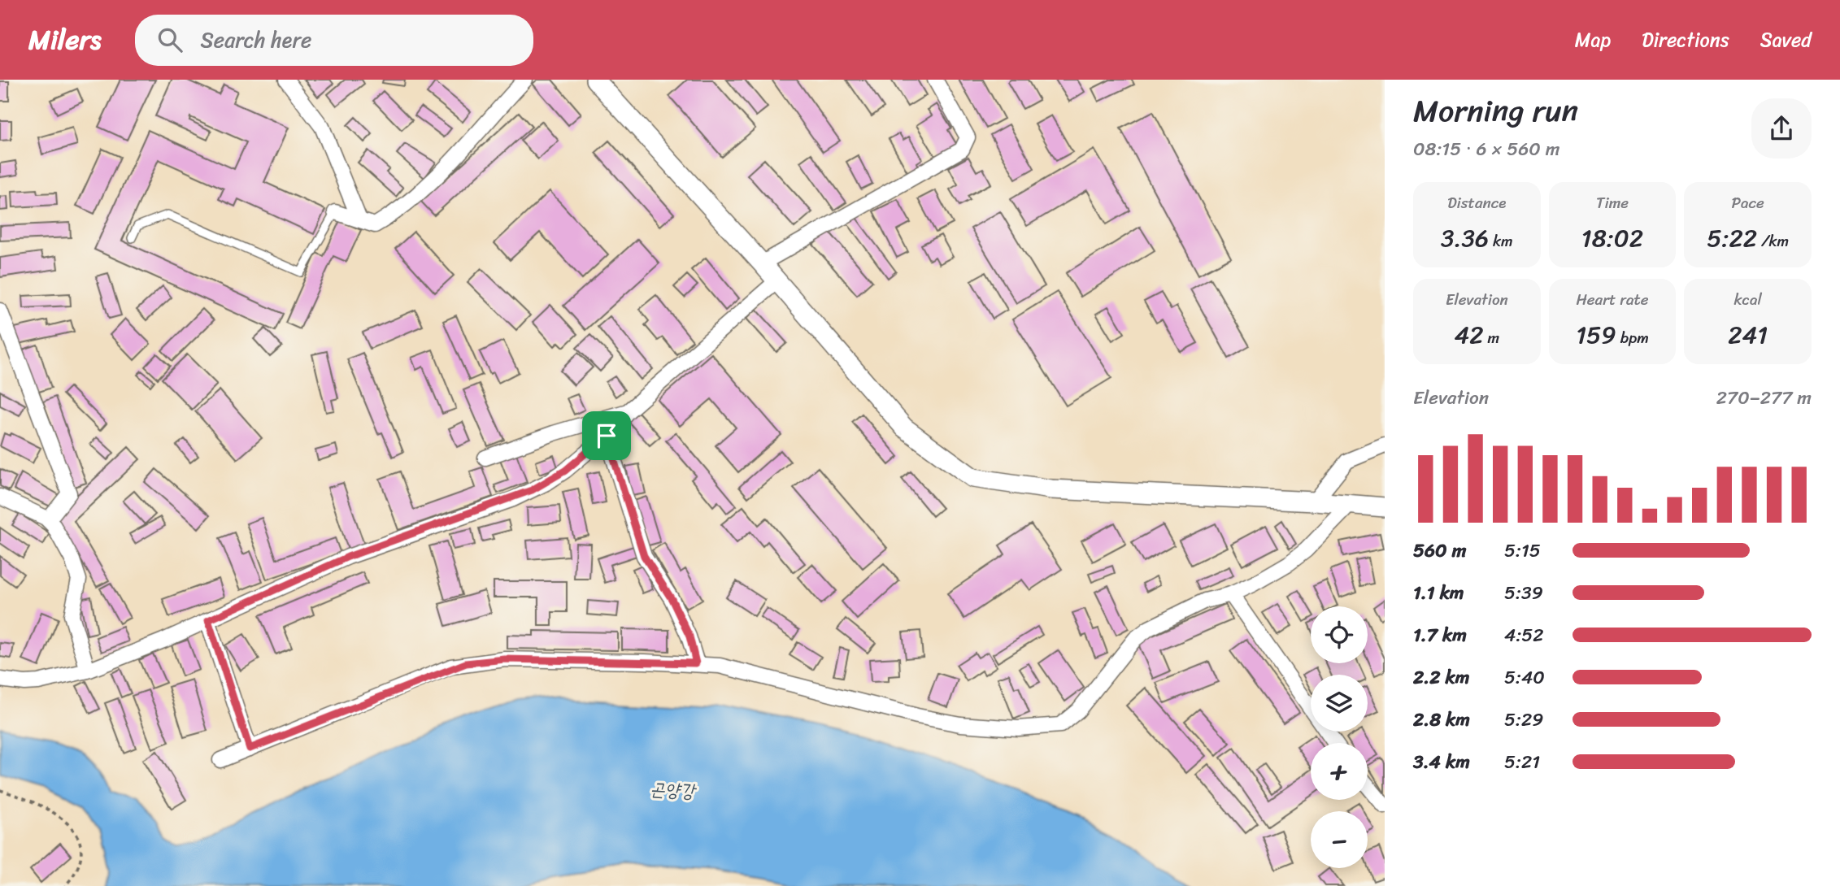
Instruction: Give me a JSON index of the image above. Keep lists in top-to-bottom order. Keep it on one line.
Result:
{"water":["곤양강"],"page":{"header":"Milers","search":"Search here","nav":["Map","Directions","Saved"],"heading":["Morning run","08:15 · 6 × 560 m"],"stats":[["Distance","3.36 km"],["Time","18:02"],["Pace","5:22 /km"],["Elevation","42 m"],["Heart rate","159 bpm"],["kcal","241"]],"chart":["Elevation","270–277 m"],"list":[{"name":"560 m","note":"5:15"},{"name":"1.1 km","note":"5:39"},{"name":"1.7 km","note":"4:52"},{"name":"2.2 km","note":"5:40"},{"name":"2.8 km","note":"5:29"},{"name":"3.4 km","note":"5:21"}],"map_buttons":["+","−"]}}
